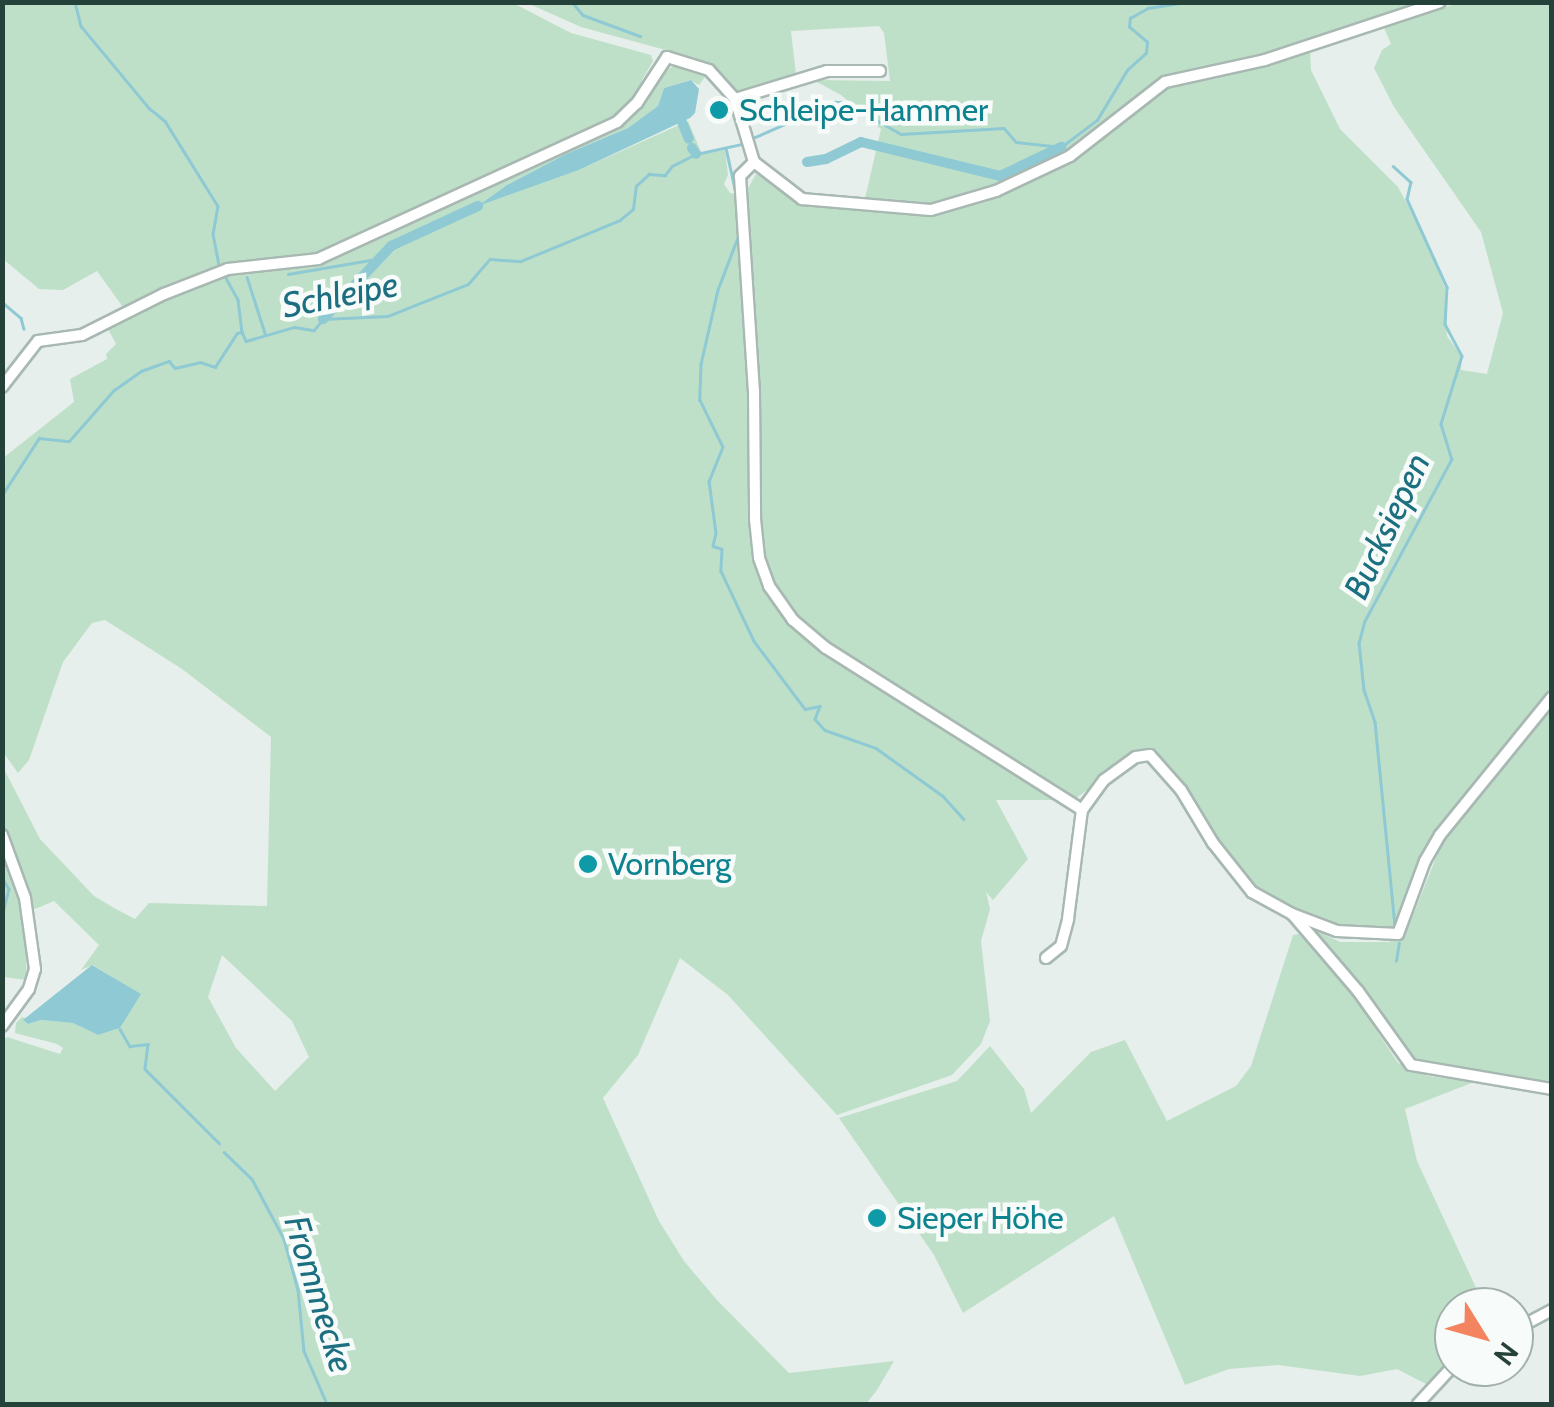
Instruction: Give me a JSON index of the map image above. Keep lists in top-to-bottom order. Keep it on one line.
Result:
{"water":["Schleipe","Bucksiepen","Frommecke"],"places":["Schleipe-Hammer","Vornberg","Sieper Höhe"],"north":"bottom right"}
